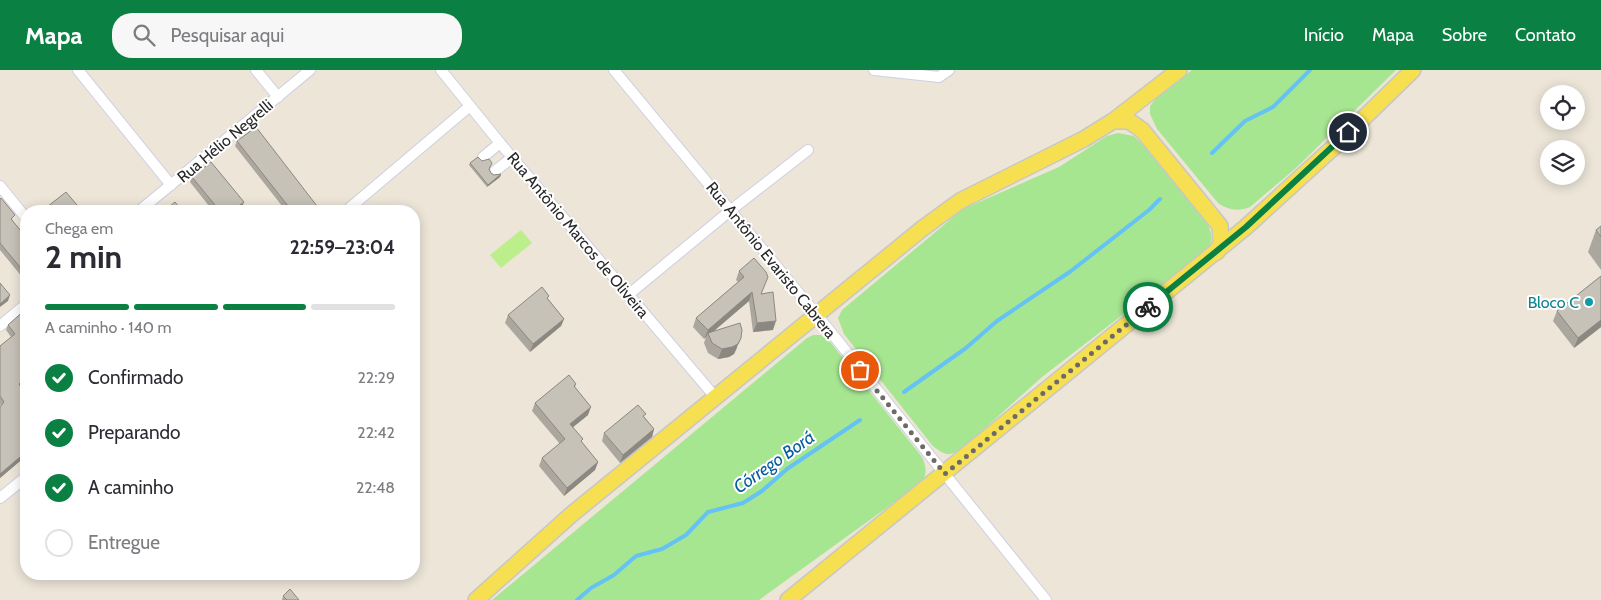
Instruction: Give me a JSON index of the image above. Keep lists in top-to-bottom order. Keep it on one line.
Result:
{"streets":{"street":["Rua Hélio Negrelli","Rua Antônio Marcos de Oliveira","Rua Antônio Evaristo Cabrera"]},"water":["Córrego Borá"],"places":["Bloco C"],"page":{"header":"Mapa","search":"Pesquisar aqui","nav":["Início","Mapa","Sobre","Contato"],"heading":["2 min","Chega em","22:59–23:04"],"bar":"A caminho · 140 m","list":[["Confirmado","22:29"],["Preparando","22:42"],["A caminho","22:48"],"Entregue"]}}
